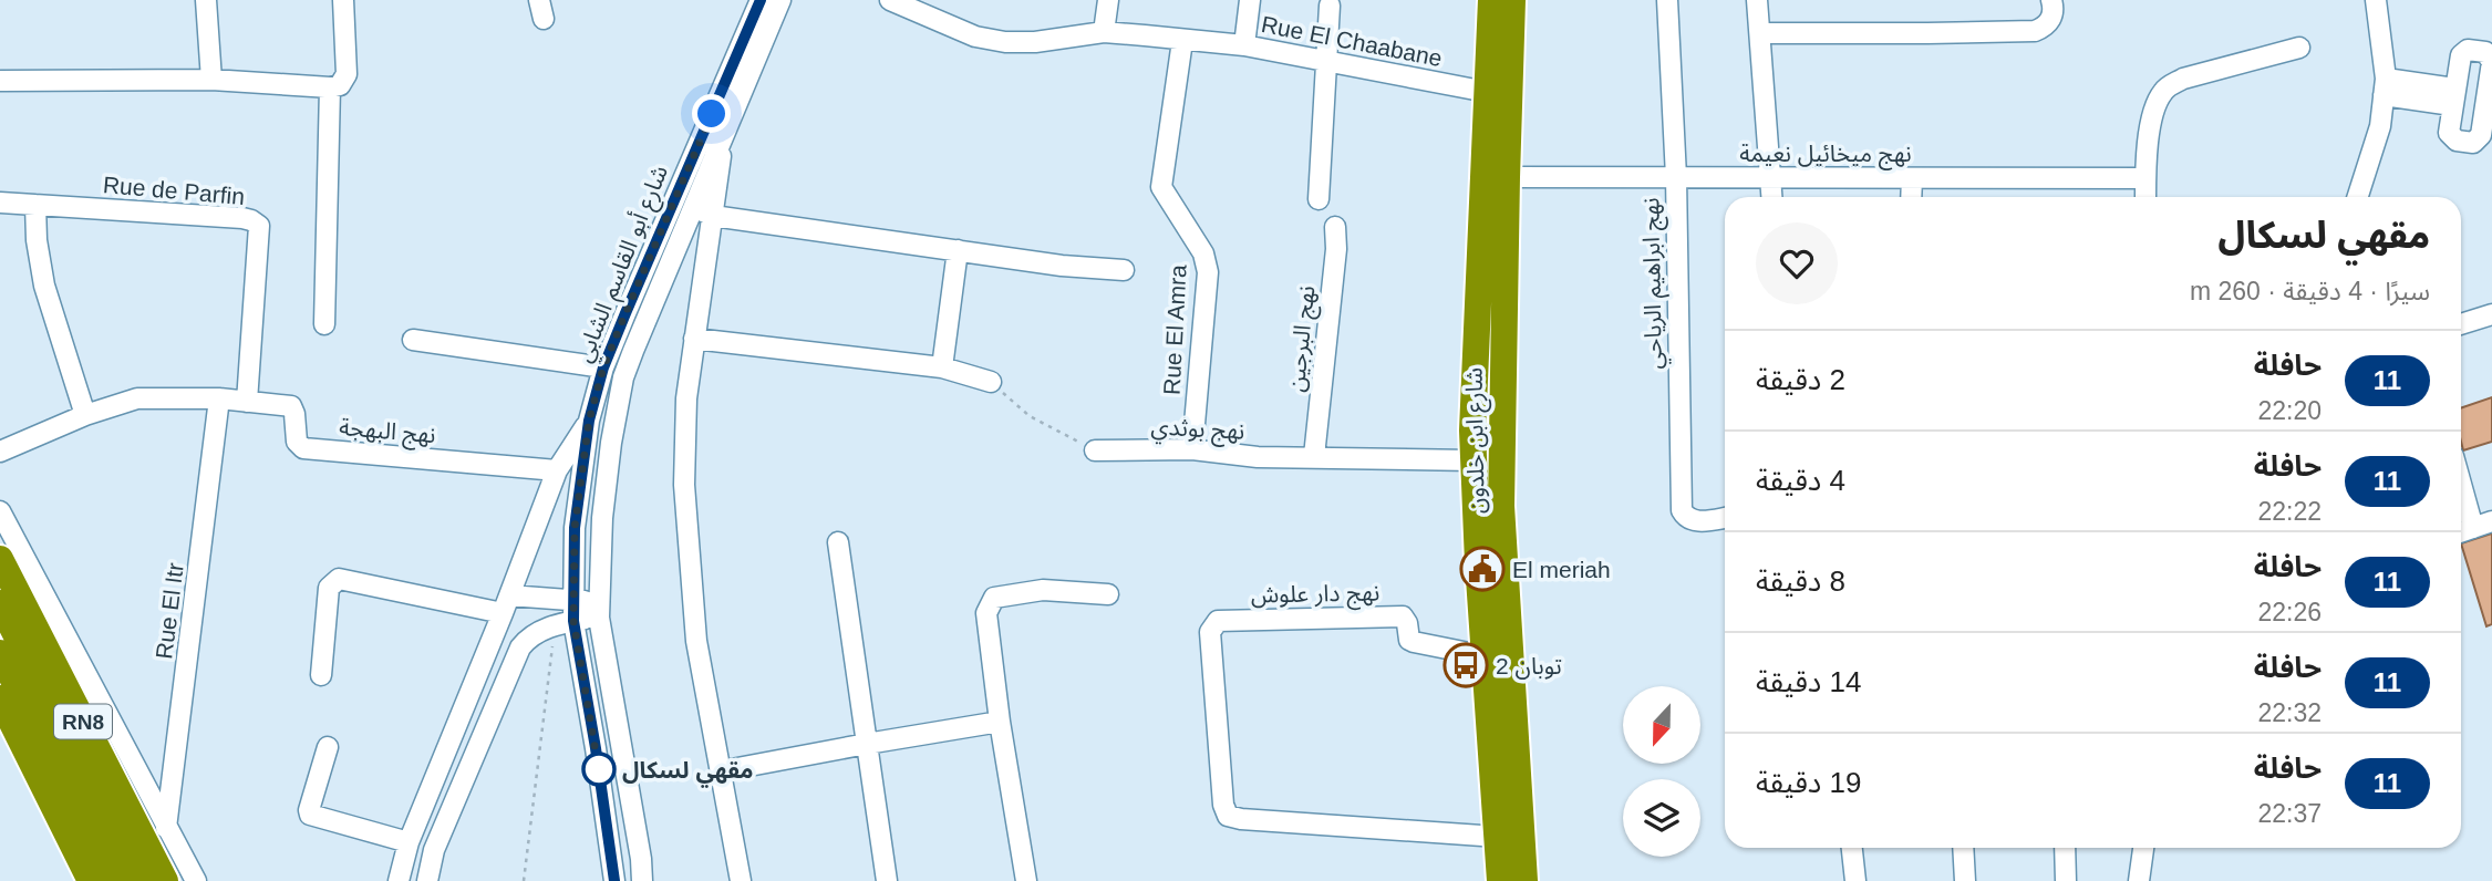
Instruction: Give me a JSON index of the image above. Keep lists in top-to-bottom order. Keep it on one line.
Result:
{"streets":{"highway":["شارع ابن خلدون","RN8"],"street":["Rue El Chaabane","نهج ميخائيل نعيمة","Rue de Parfin","شارع أبو القاسم الشابي","نهج ابراهيم الرياحي","Rue El Amra","نهج البرجين","نهج بوثدي","نهج البهجة","نهج دار علوش","Rue El Itr"]},"crossings":[["Rue El Chaabane","Rue El Amra"],["Rue El Chaabane","شارع ابن خلدون"],["نهج ميخائيل نعيمة","نهج ابراهيم الرياحي"],["نهج ميخائيل نعيمة","شارع ابن خلدون"],["Rue de Parfin","نهج البهجة"],["Rue El Amra","نهج بوثدي"],["نهج البرجين","نهج بوثدي"],["نهج بوثدي","شارع ابن خلدون"],["شارع ابن خلدون","نهج دار علوش"]],"places":{"public building":["El meriah"],"bus stop":["توبان 2"],"other":["مقهي لسكال"]},"lines":["bus line 11"],"north":"bottom","page":{"heading":["مقهي لسكال","سيرًا · 4 دقيقة · 260 m"],"list":[{"mark":"11","name":"حافلة","note":"22:20","value":"2 دقيقة"},{"mark":"11","name":"حافلة","note":"22:22","value":"4 دقيقة"},{"mark":"11","name":"حافلة","note":"22:26","value":"8 دقيقة"},{"mark":"11","name":"حافلة","note":"22:32","value":"14 دقيقة"},{"mark":"11","name":"حافلة","note":"22:37","value":"19 دقيقة"}]}}
